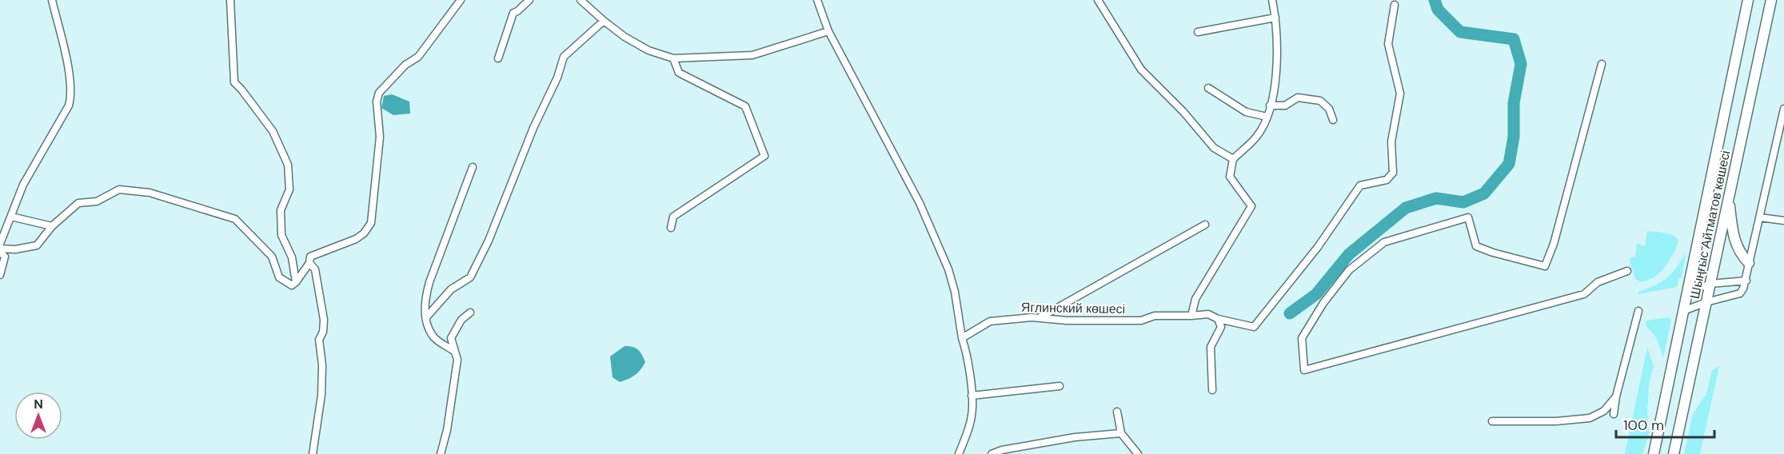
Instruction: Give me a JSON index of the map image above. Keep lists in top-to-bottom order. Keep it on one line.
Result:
{"streets":{"main road":["Шыңғыс Айтматов көшесі"],"street":["Яглинский көшесі"]},"scale_bar":"100 m","north":"top"}
